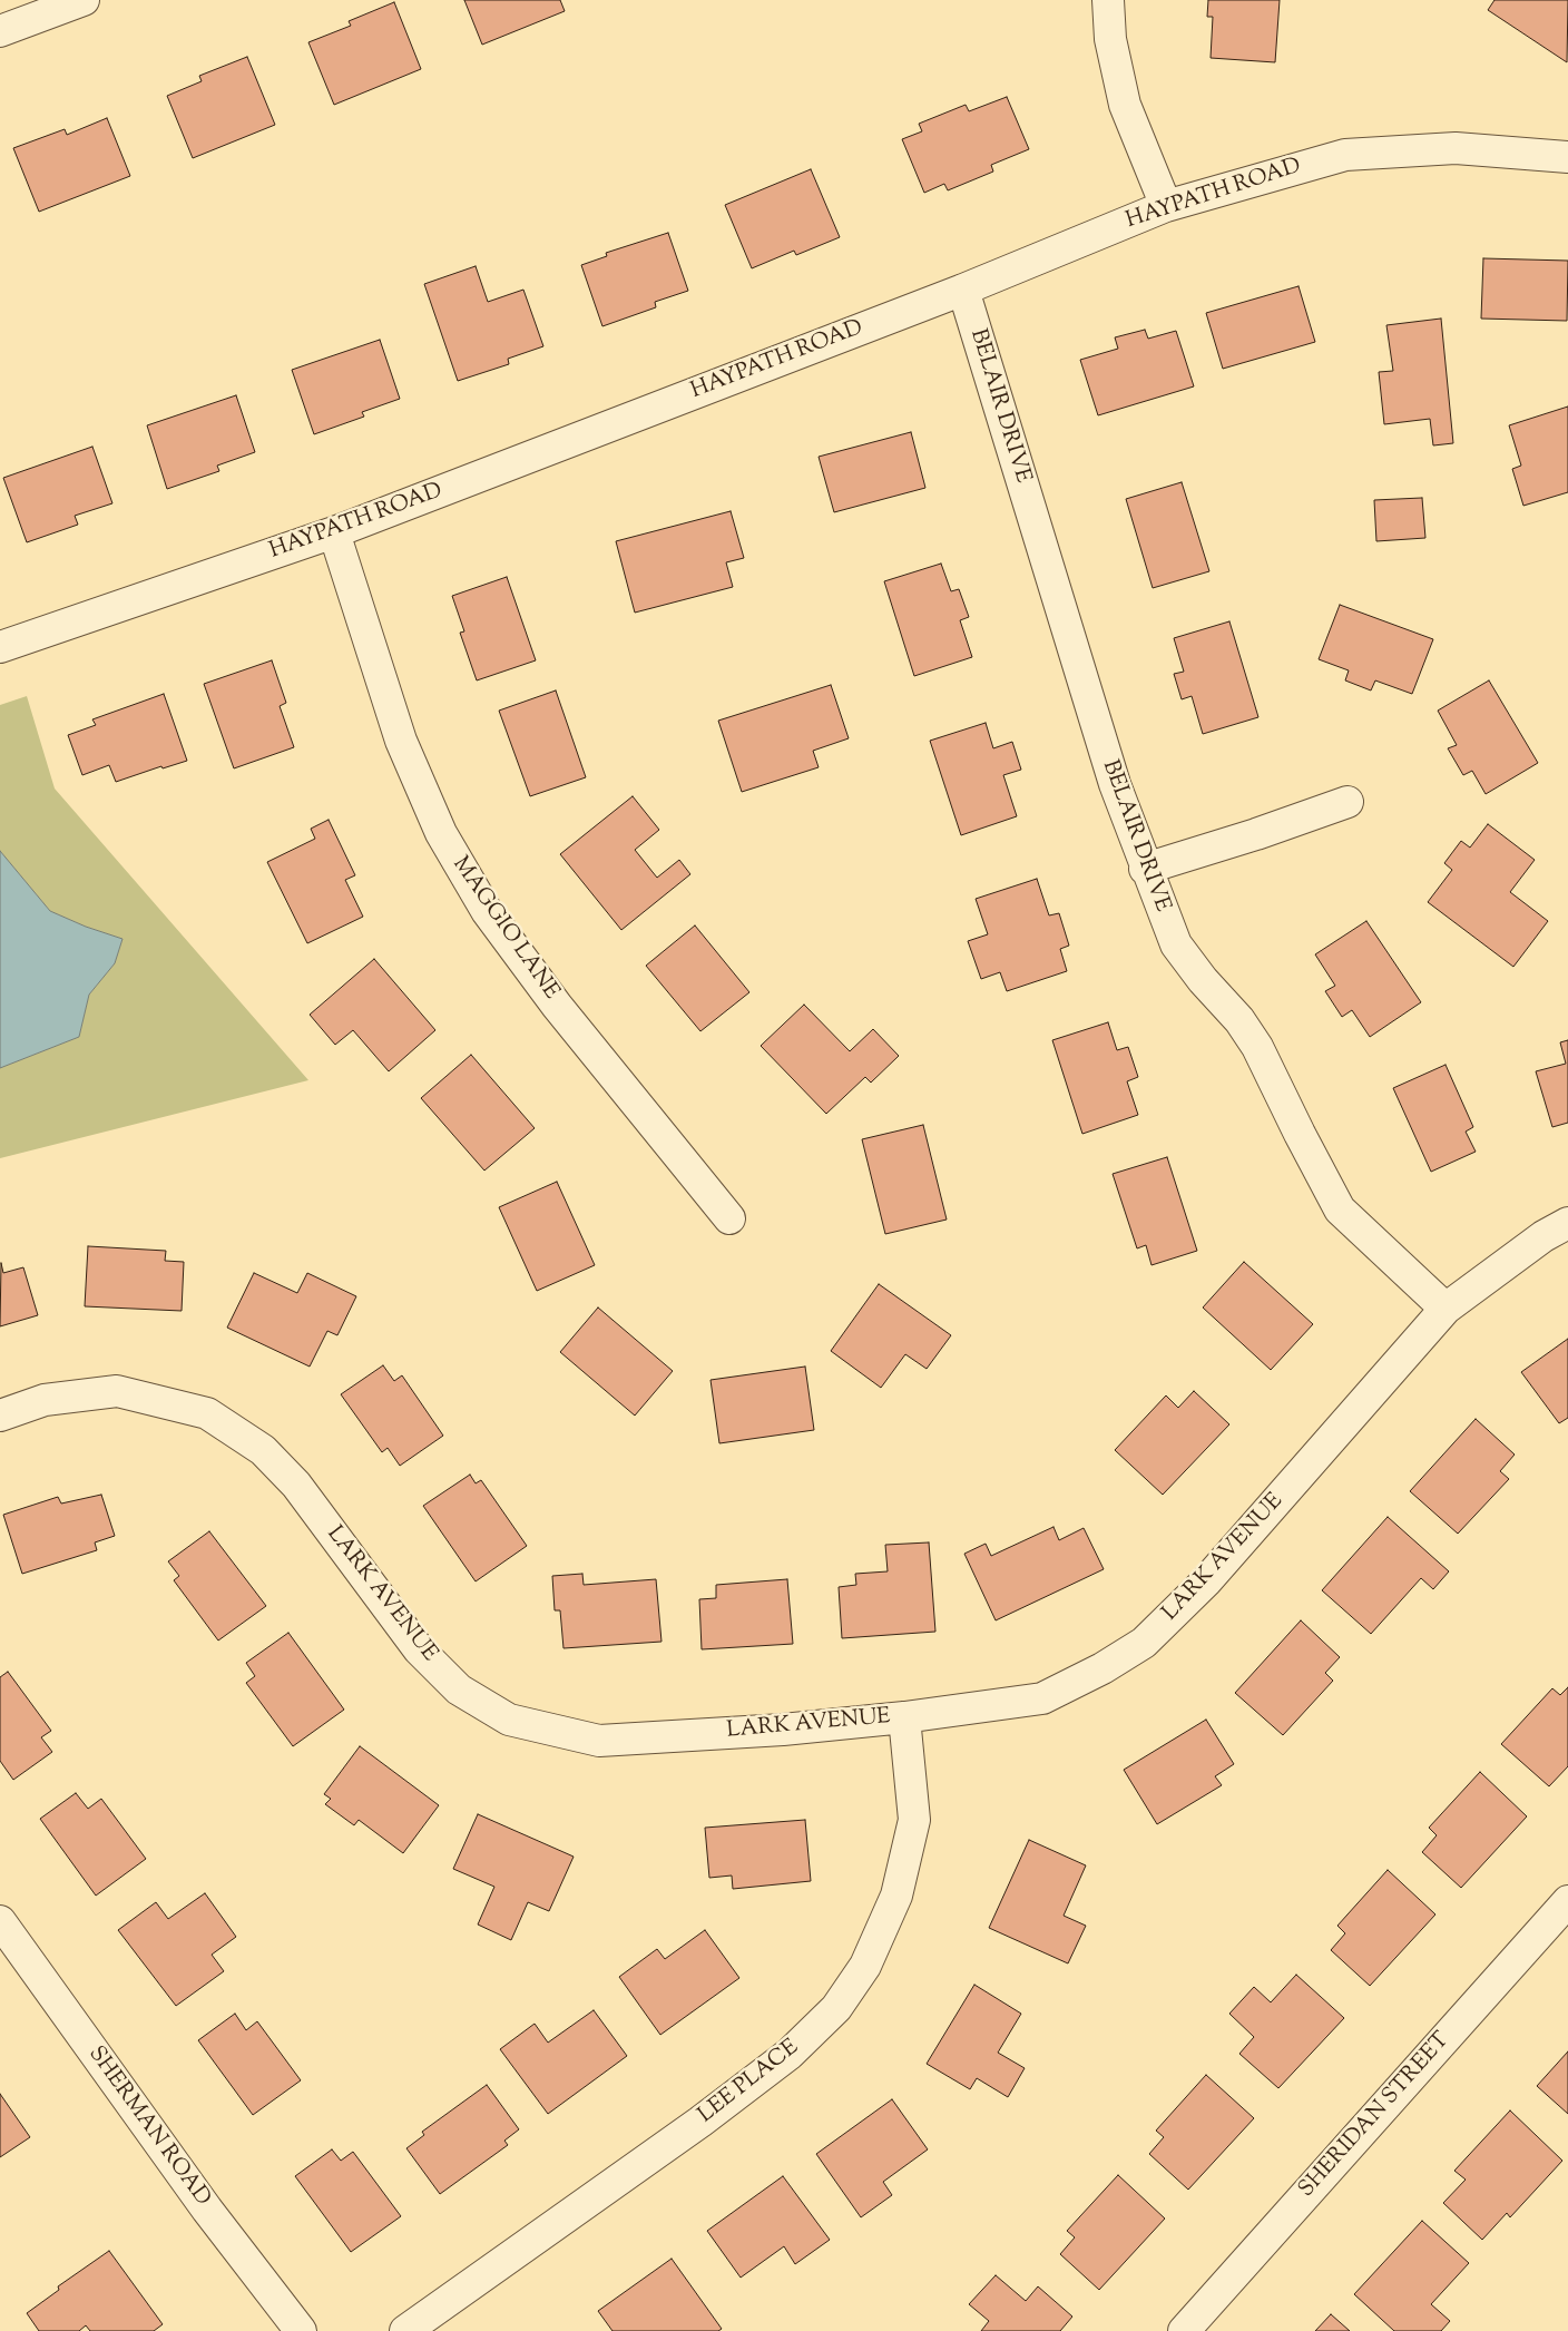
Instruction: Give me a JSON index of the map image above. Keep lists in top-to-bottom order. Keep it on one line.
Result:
{"streets":{"street":["HAYPATH ROAD","BELAIR DRIVE","MAGGIO LANE","LARK AVENUE","LEE PLACE","SHERIDAN STREET","SHERMAN ROAD"]},"crossings":[["HAYPATH ROAD","BELAIR DRIVE"],["HAYPATH ROAD","MAGGIO LANE"],["BELAIR DRIVE","LARK AVENUE"],["LARK AVENUE","LEE PLACE"]]}
